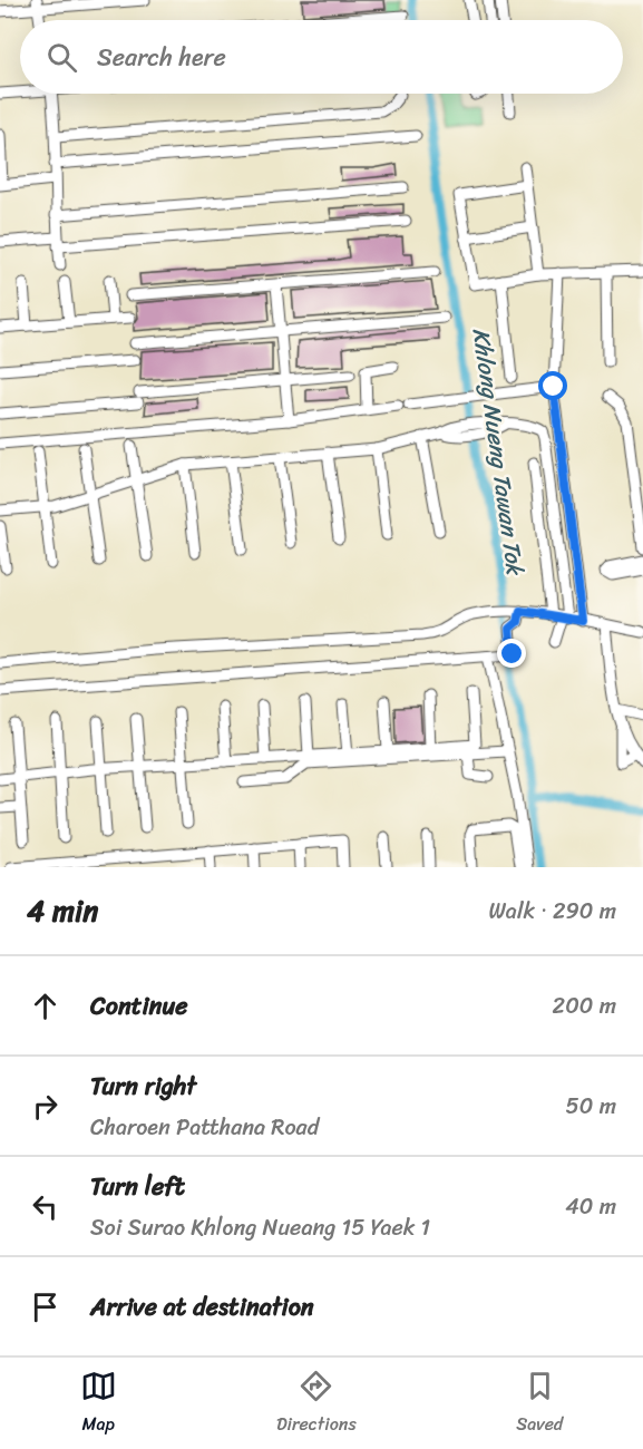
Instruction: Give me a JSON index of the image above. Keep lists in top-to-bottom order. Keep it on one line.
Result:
{"water":["Khlong Nueng Tawan Tok"],"page":{"search":"Search here","heading":["4 min","Walk · 290 m"],"list":[["Continue","200 m"],["Turn right","Charoen Patthana Road","50 m"],["Turn left","Soi Surao Khlong Nueang 15 Yaek 1","40 m"],"Arrive at destination"],"nav":["Map","Directions","Saved"]}}
